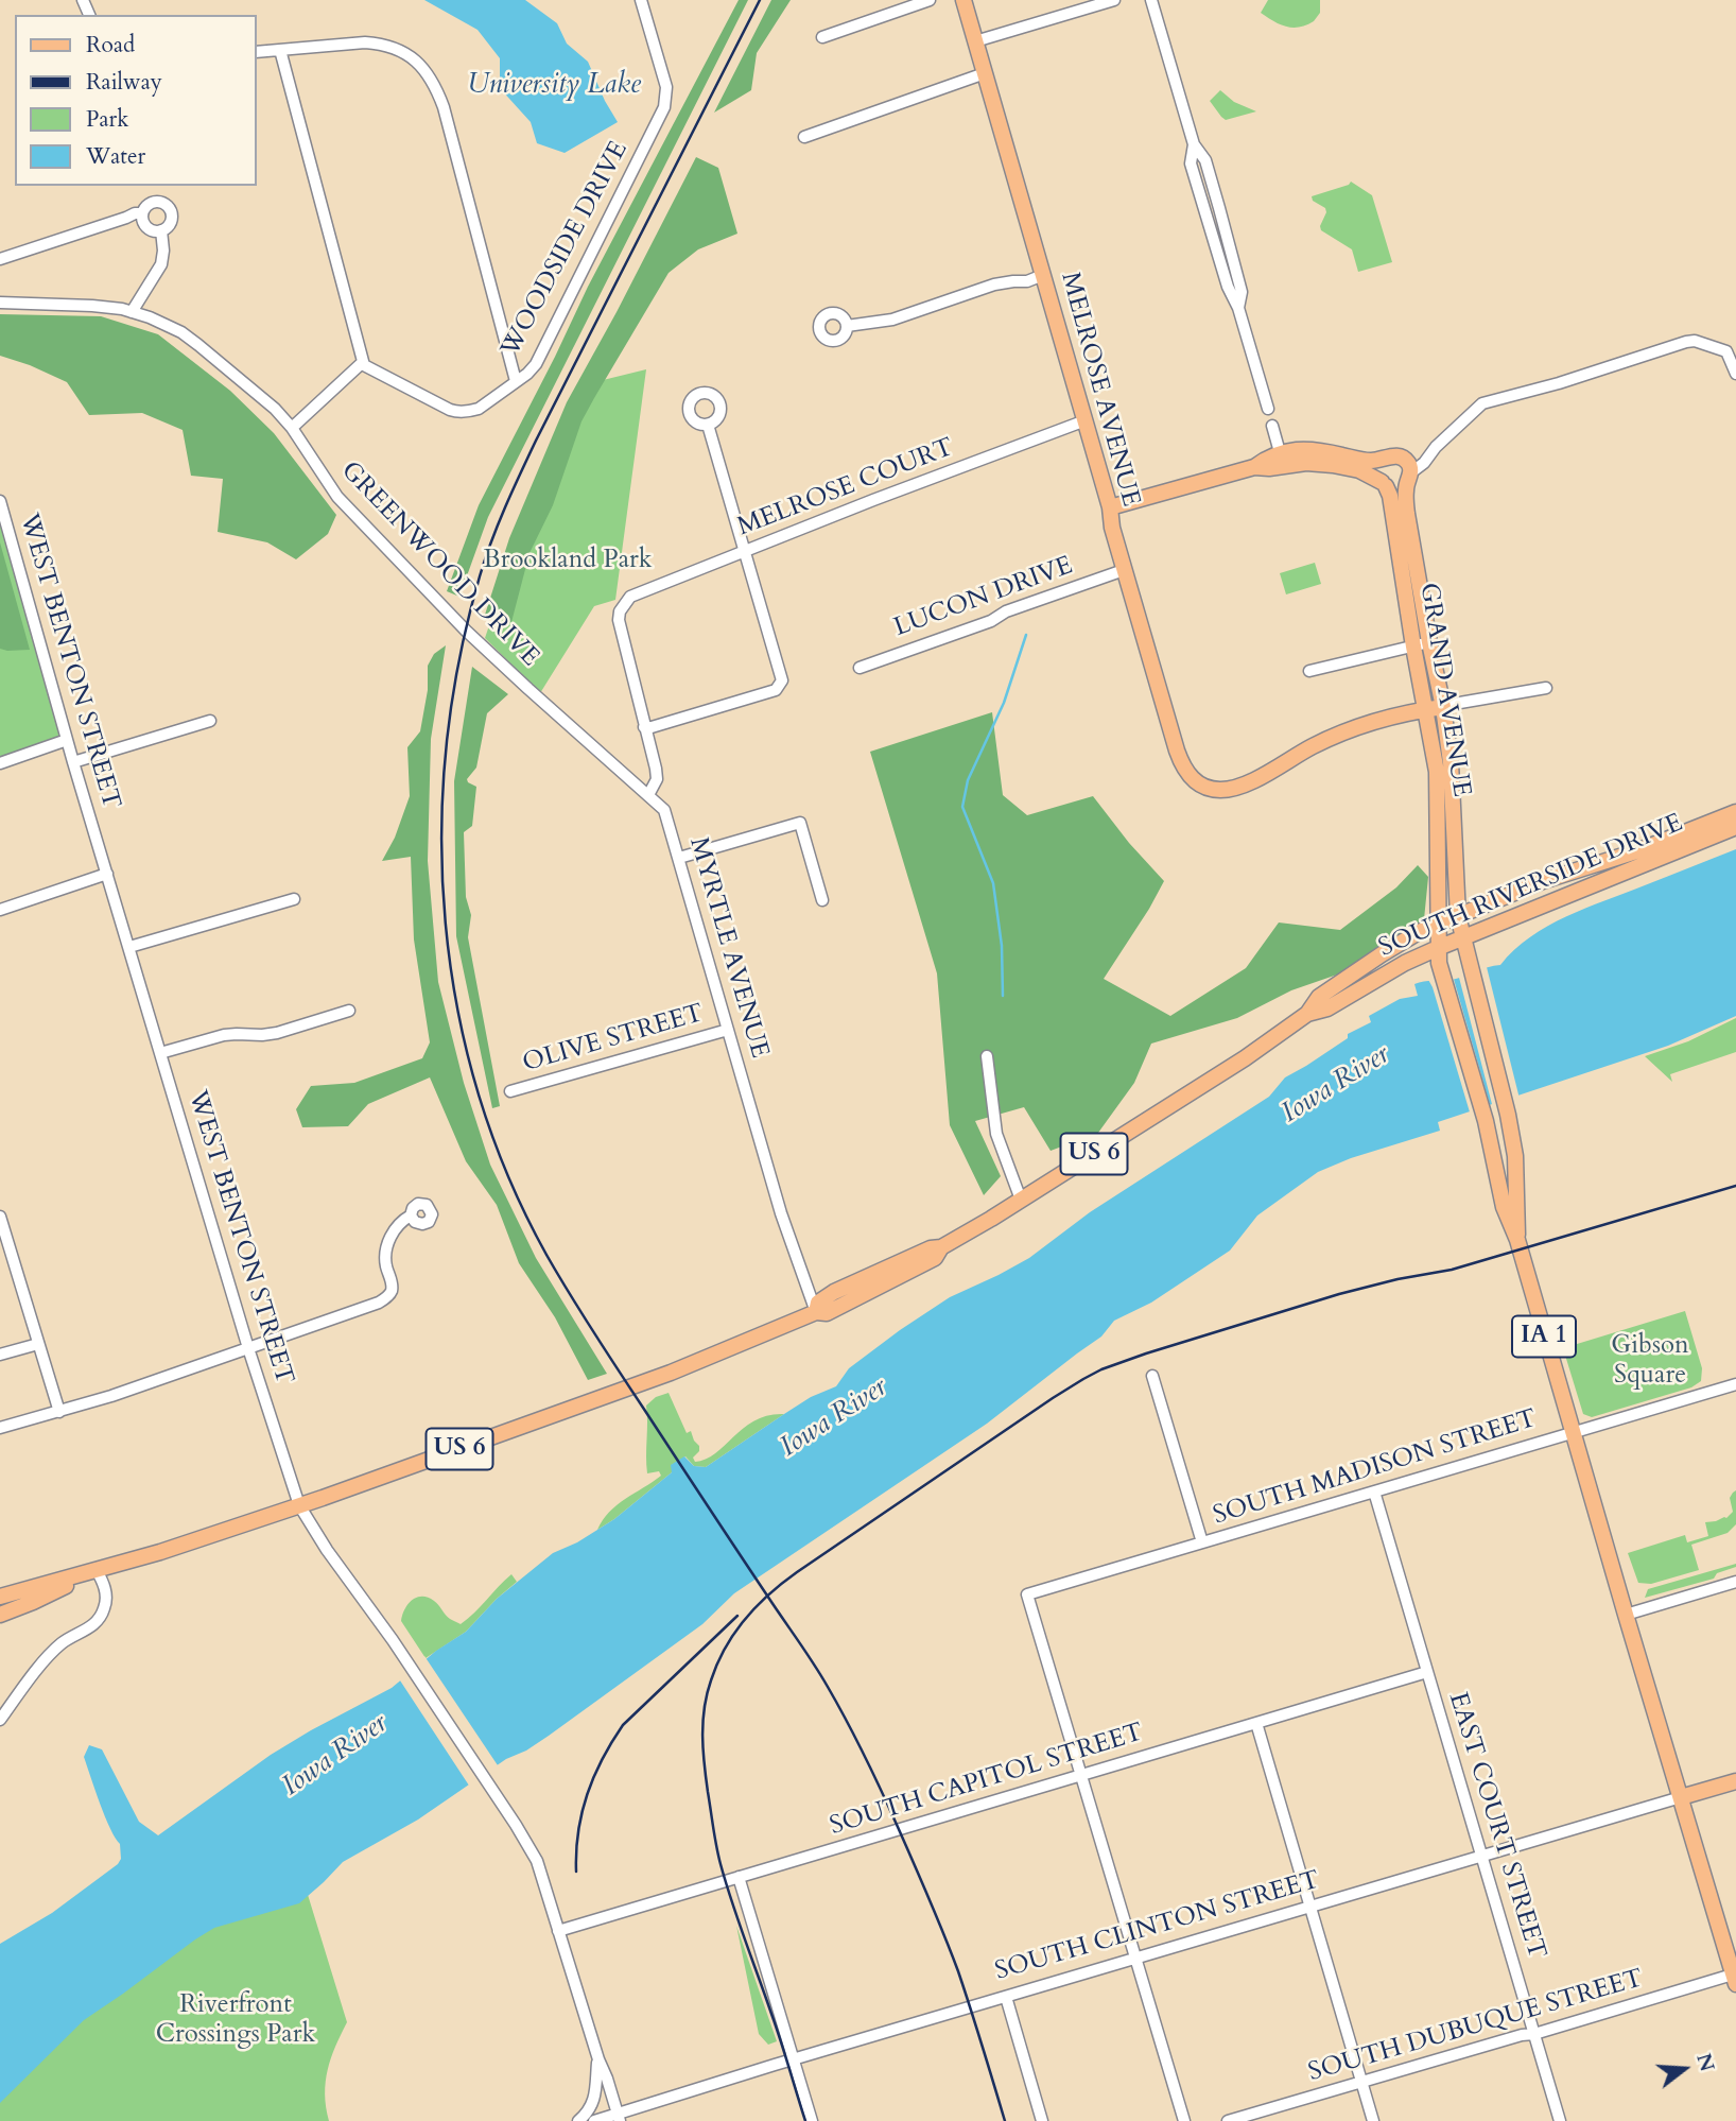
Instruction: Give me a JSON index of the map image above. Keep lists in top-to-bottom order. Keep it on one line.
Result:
{"streets":{"main road":["MELROSE AVENUE","GRAND AVENUE","SOUTH RIVERSIDE DRIVE","US 6","IA 1","SOUTH CLINTON STREET"],"street":["WOODSIDE DRIVE","MELROSE COURT","GREENWOOD DRIVE","LUCON DRIVE","WEST BENTON STREET","MYRTLE AVENUE","OLIVE STREET","SOUTH MADISON STREET","SOUTH CAPITOL STREET","EAST COURT STREET","SOUTH DUBUQUE STREET"]},"crossings":[["MELROSE AVENUE","MELROSE COURT"],["MELROSE AVENUE","LUCON DRIVE"],["GREENWOOD DRIVE","MYRTLE AVENUE"],["WEST BENTON STREET","SOUTH RIVERSIDE DRIVE"],["WEST BENTON STREET","SOUTH CAPITOL STREET"],["WEST BENTON STREET","SOUTH CLINTON STREET"],["GRAND AVENUE","SOUTH RIVERSIDE DRIVE"],["GRAND AVENUE","IA 1"],["SOUTH RIVERSIDE DRIVE","MYRTLE AVENUE"],["SOUTH RIVERSIDE DRIVE","IA 1"],["MYRTLE AVENUE","OLIVE STREET"],["IA 1","SOUTH MADISON STREET"],["IA 1","SOUTH CLINTON STREET"],["IA 1","SOUTH DUBUQUE STREET"],["SOUTH MADISON STREET","SOUTH CAPITOL STREET"],["SOUTH MADISON STREET","EAST COURT STREET"],["SOUTH CAPITOL STREET","EAST COURT STREET"],["EAST COURT STREET","SOUTH CLINTON STREET"],["EAST COURT STREET","SOUTH DUBUQUE STREET"]],"water":["University Lake","Iowa River"],"parks":["Brookland Park","Gibson Square","Riverfront Crossings Park"],"legend":["Road","Railway","Park","Water"],"north":"right"}
